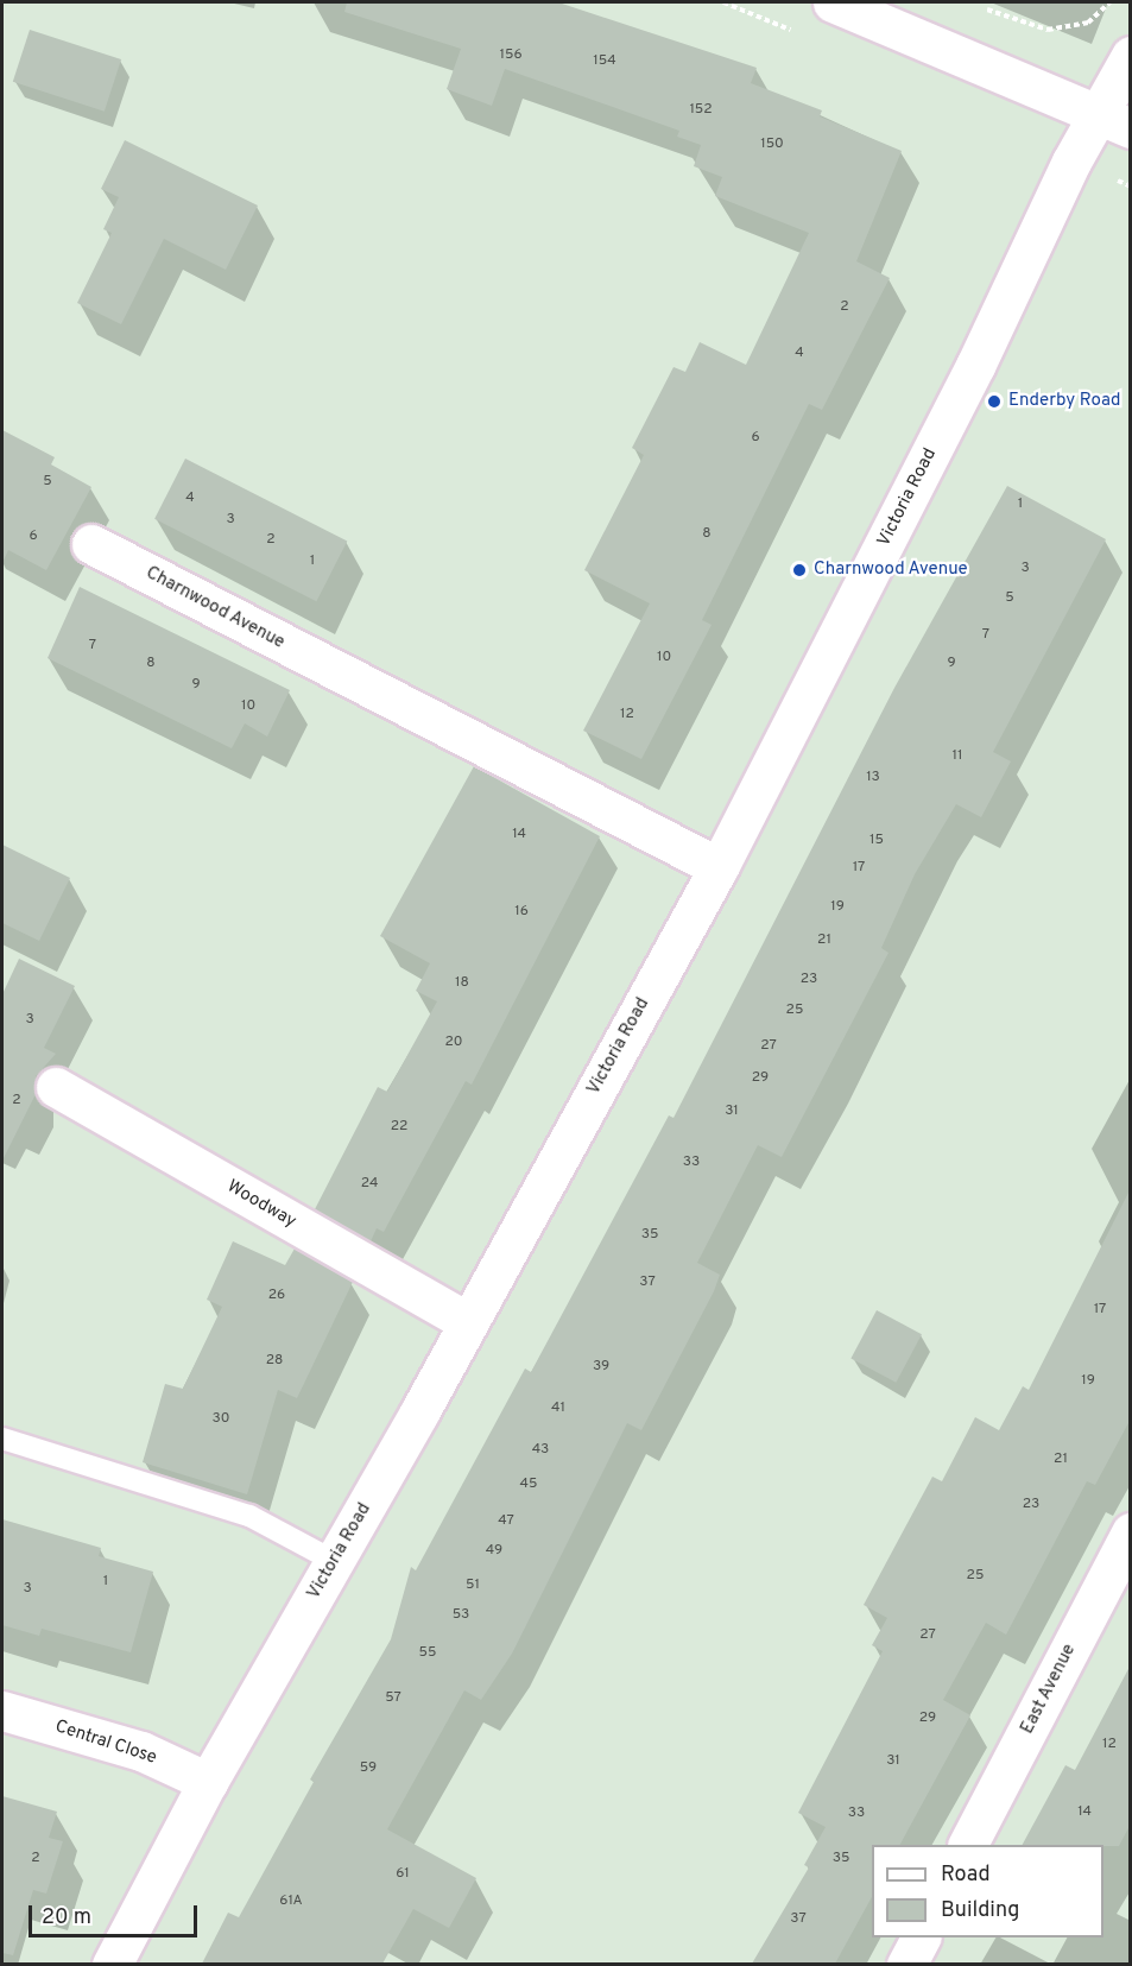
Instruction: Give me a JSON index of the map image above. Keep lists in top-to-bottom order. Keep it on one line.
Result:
{"streets":{"street":["Victoria Road","Charnwood Avenue","Woodway","East Avenue","Central Close"]},"crossings":[["Victoria Road","Charnwood Avenue"],["Victoria Road","Woodway"],["Victoria Road","Central Close"]],"places":["Enderby Road","Charnwood Avenue"],"house_numbers":["156","154","152","150","2","4","6","5","4","1","3","8","6","2","1","3","5","7","7","10","8","9","9","10","12","11","13","14","15","17","19","16","21","23","18","25","3","20","27","29","2","31","22","33","24","35","37","26","17","28","39","19","41","30","43","21","45","23","47","49","25","1","51","3","53","27","55","57","29","12","31","59","14","33","2","35","61","61A","37"],"legend":["Road","Building"],"scale_bar":"20 m"}
